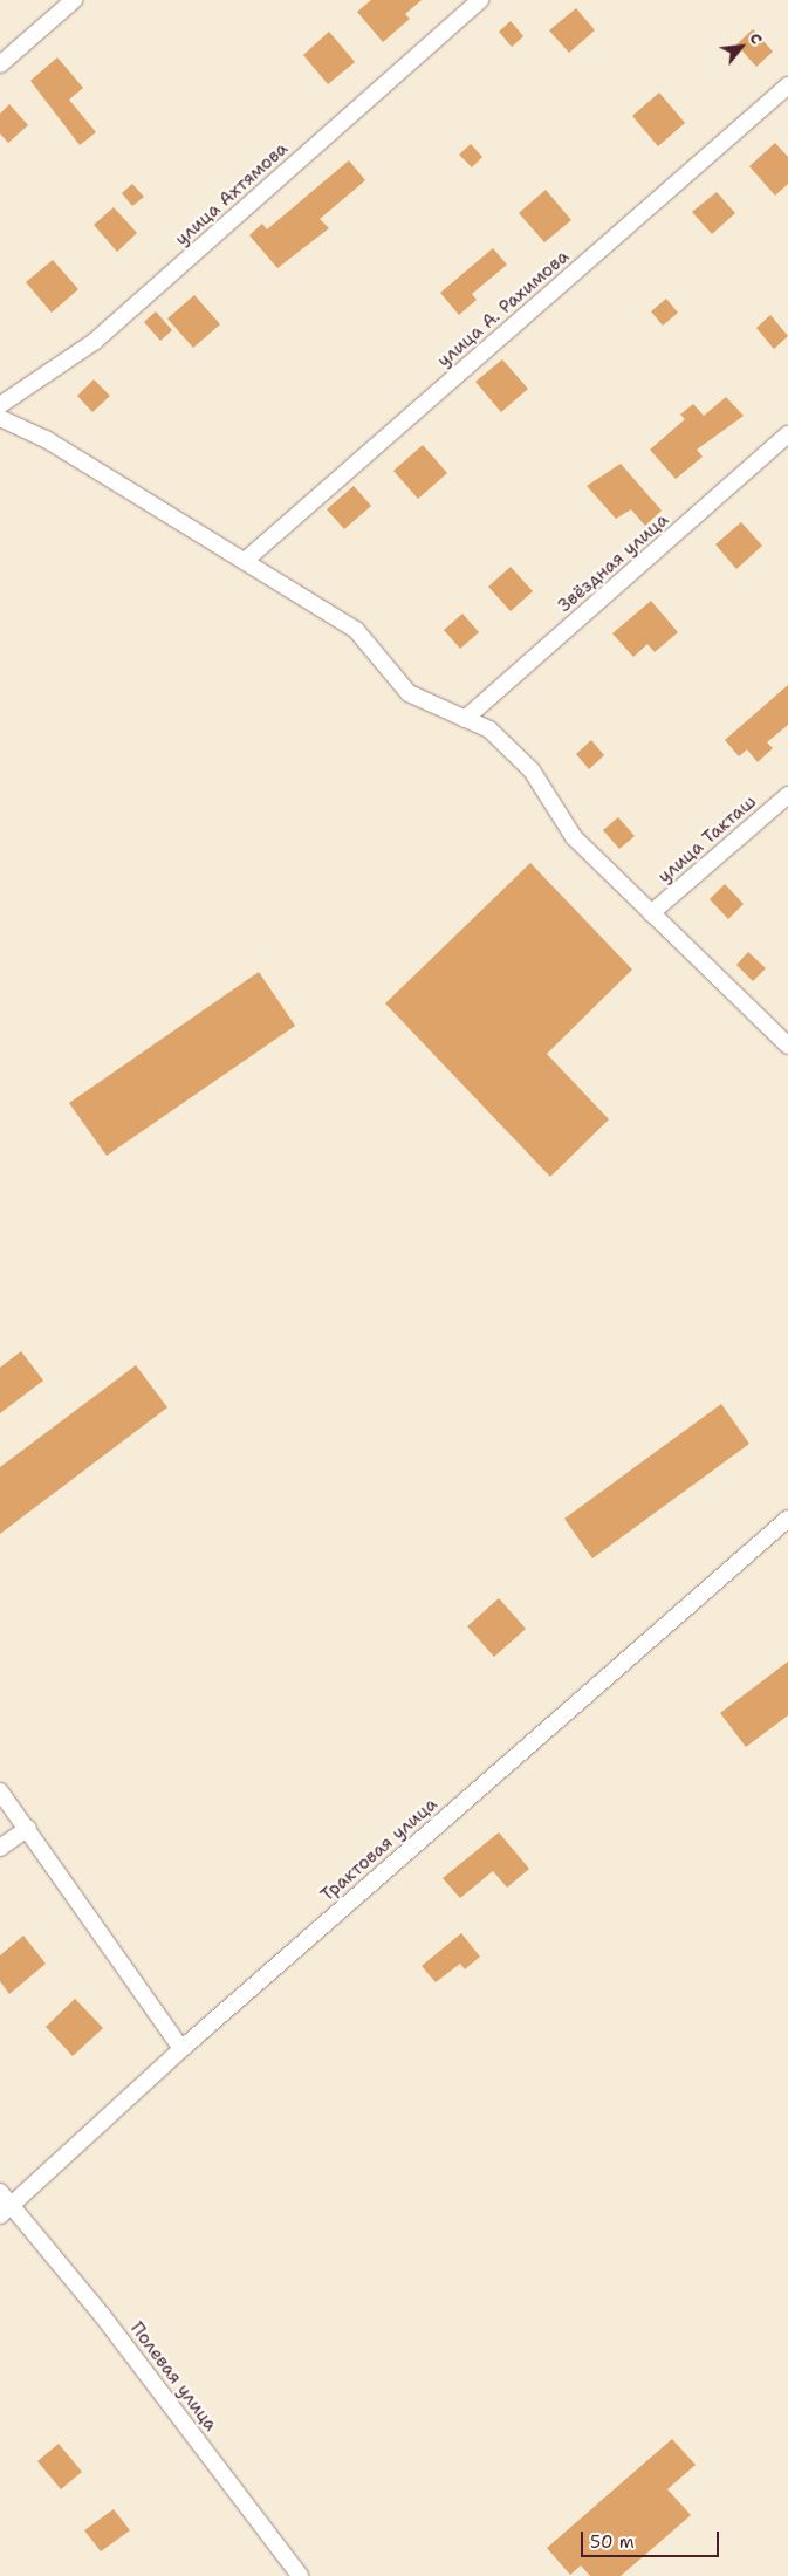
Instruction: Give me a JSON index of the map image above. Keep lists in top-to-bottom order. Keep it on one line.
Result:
{"streets":{"street":["улица Ахтямова","улица А. Рахимова","Звёздная улица","улица Такташ","Трактовая улица","Полевая улица"]},"crossings":[["Трактовая улица","Полевая улица"]],"scale_bar":"50 m","north":"top right"}
